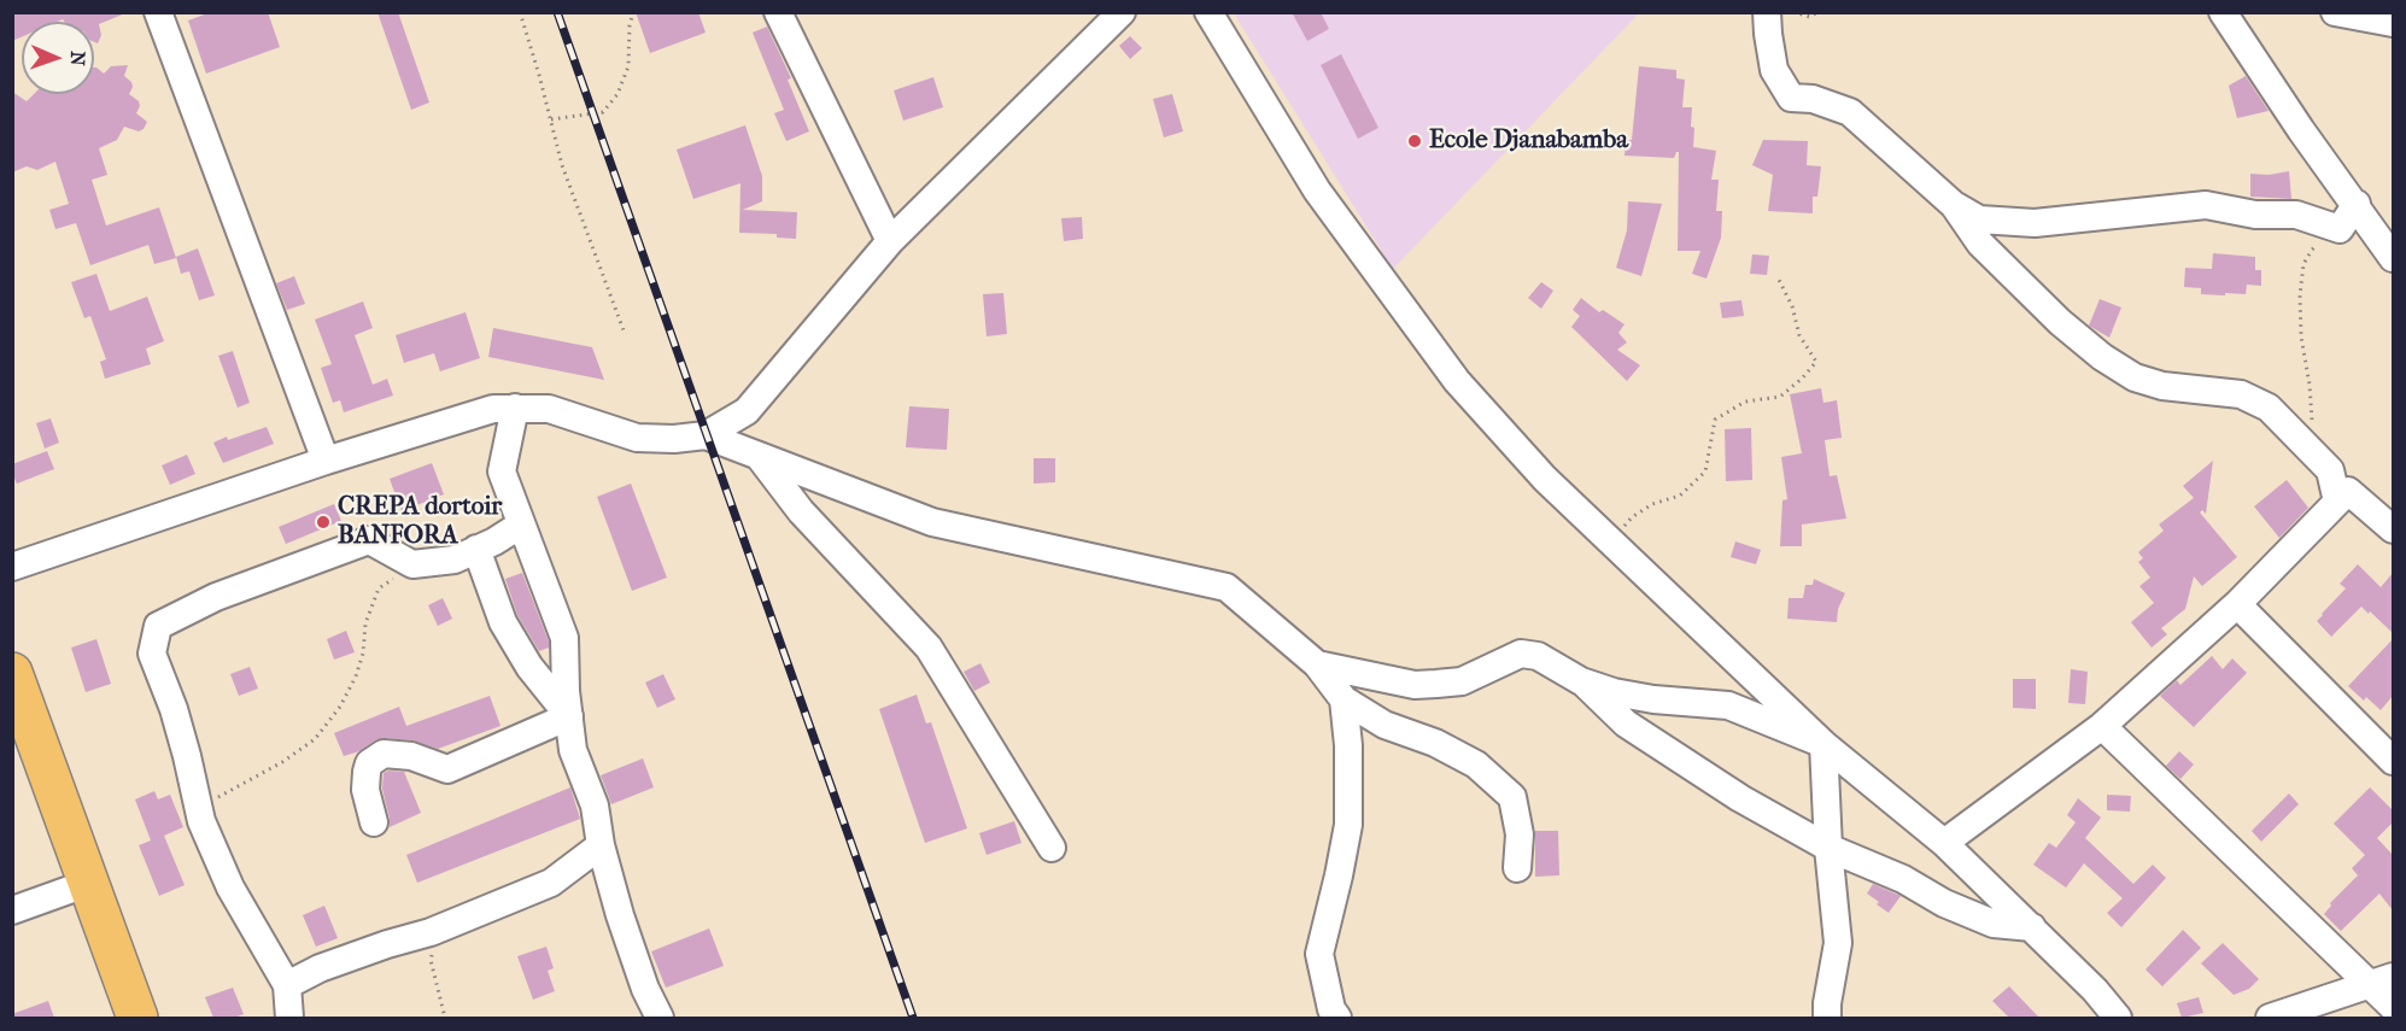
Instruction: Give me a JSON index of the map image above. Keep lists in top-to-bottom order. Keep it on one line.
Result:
{"places":["Ecole Djanabamba","CREPA dortoir BANFORA"],"north":"right"}
